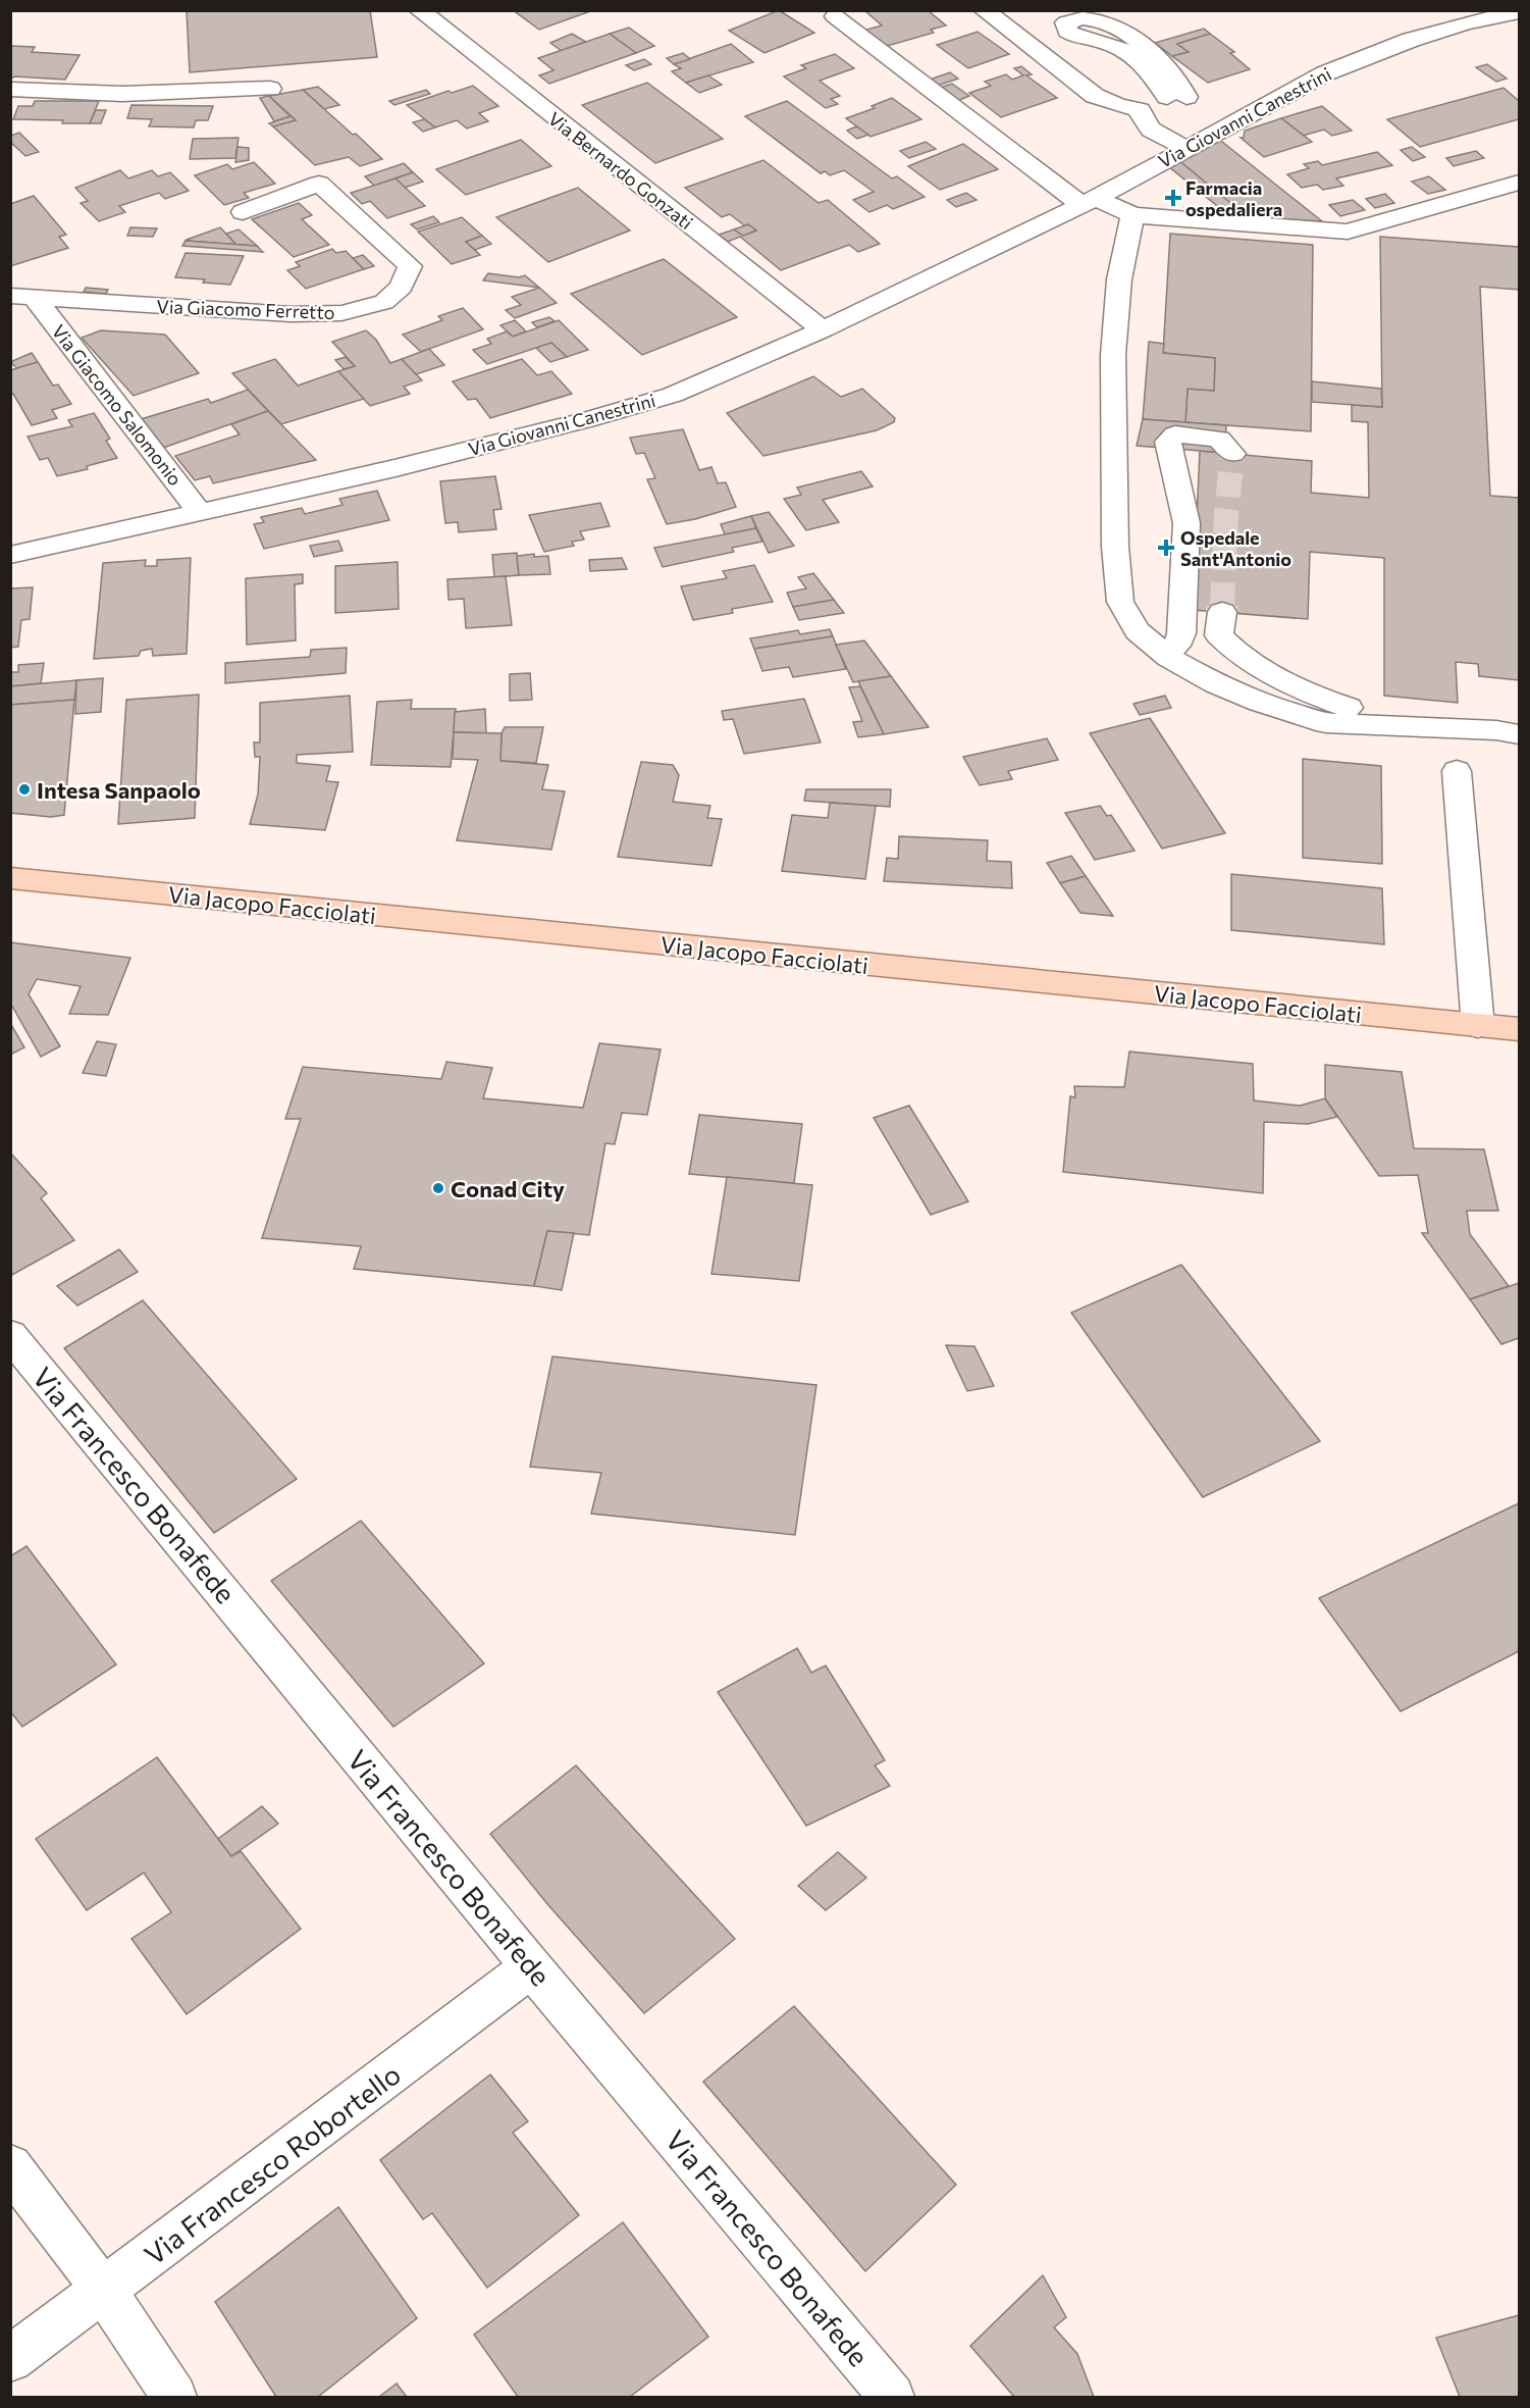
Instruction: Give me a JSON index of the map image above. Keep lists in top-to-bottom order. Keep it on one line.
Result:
{"streets":{"main road":["Via Jacopo Facciolati"],"street":["Via Giovanni Canestrini","Via Bernardo Gonzati","Via Giacomo Ferretto","Via Giacomo Salomonio","Via Francesco Bonafede","Via Francesco Robortello"]},"crossings":[["Via Giovanni Canestrini","Via Bernardo Gonzati"],["Via Giovanni Canestrini","Via Giacomo Salomonio"],["Via Giacomo Ferretto","Via Giacomo Salomonio"],["Via Francesco Bonafede","Via Francesco Robortello"]],"places":{"health":["Farmacia ospedaliera","Ospedale Sant'Antonio"],"other":["Intesa Sanpaolo","Conad City"]}}
